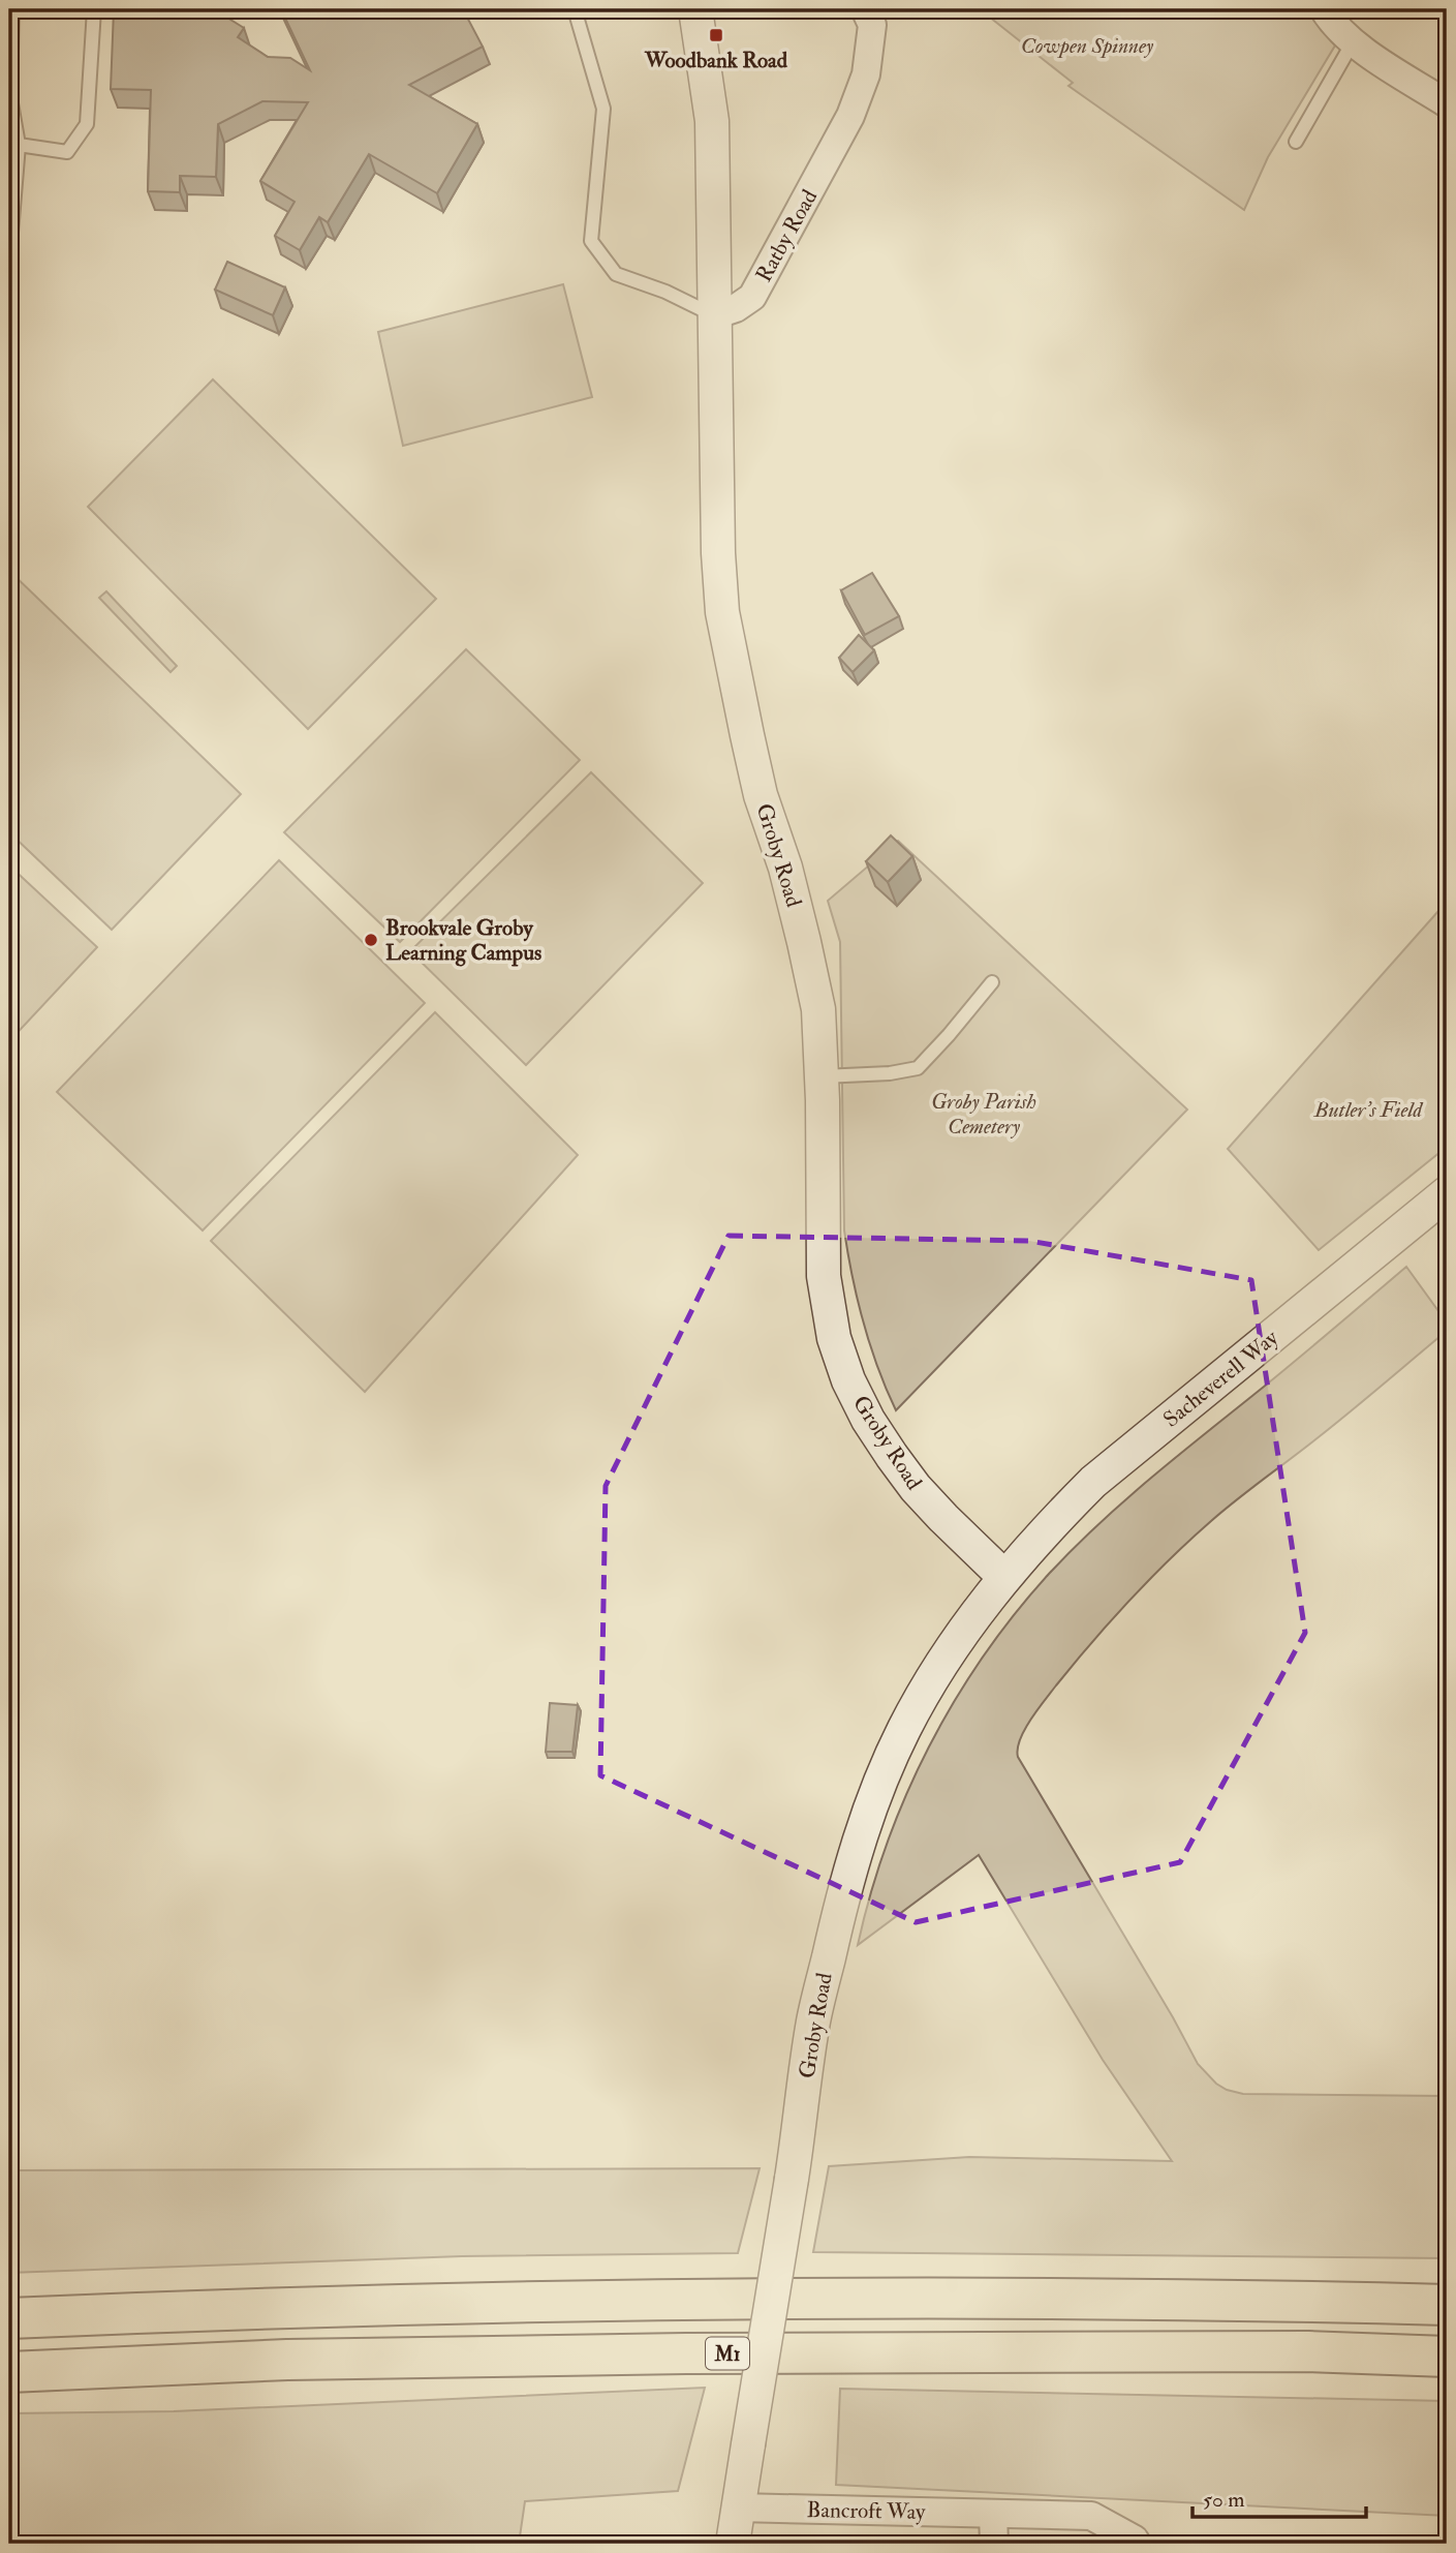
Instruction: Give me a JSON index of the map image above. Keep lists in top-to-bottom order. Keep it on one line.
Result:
{"streets":{"highway":["M1"],"street":["Ratby Road","Groby Road","Sacheverell Way","Bancroft Way"]},"crossings":[["Ratby Road","Groby Road"],["Groby Road","Sacheverell Way"],["Groby Road","Bancroft Way"]],"parks":["Cowpen Spinney","Groby Parish Cemetery","Butler's Field"],"places":{"transit":["Woodbank Road"],"other":["Brookvale Groby Learning Campus"]},"scale_bar":"50 m"}
